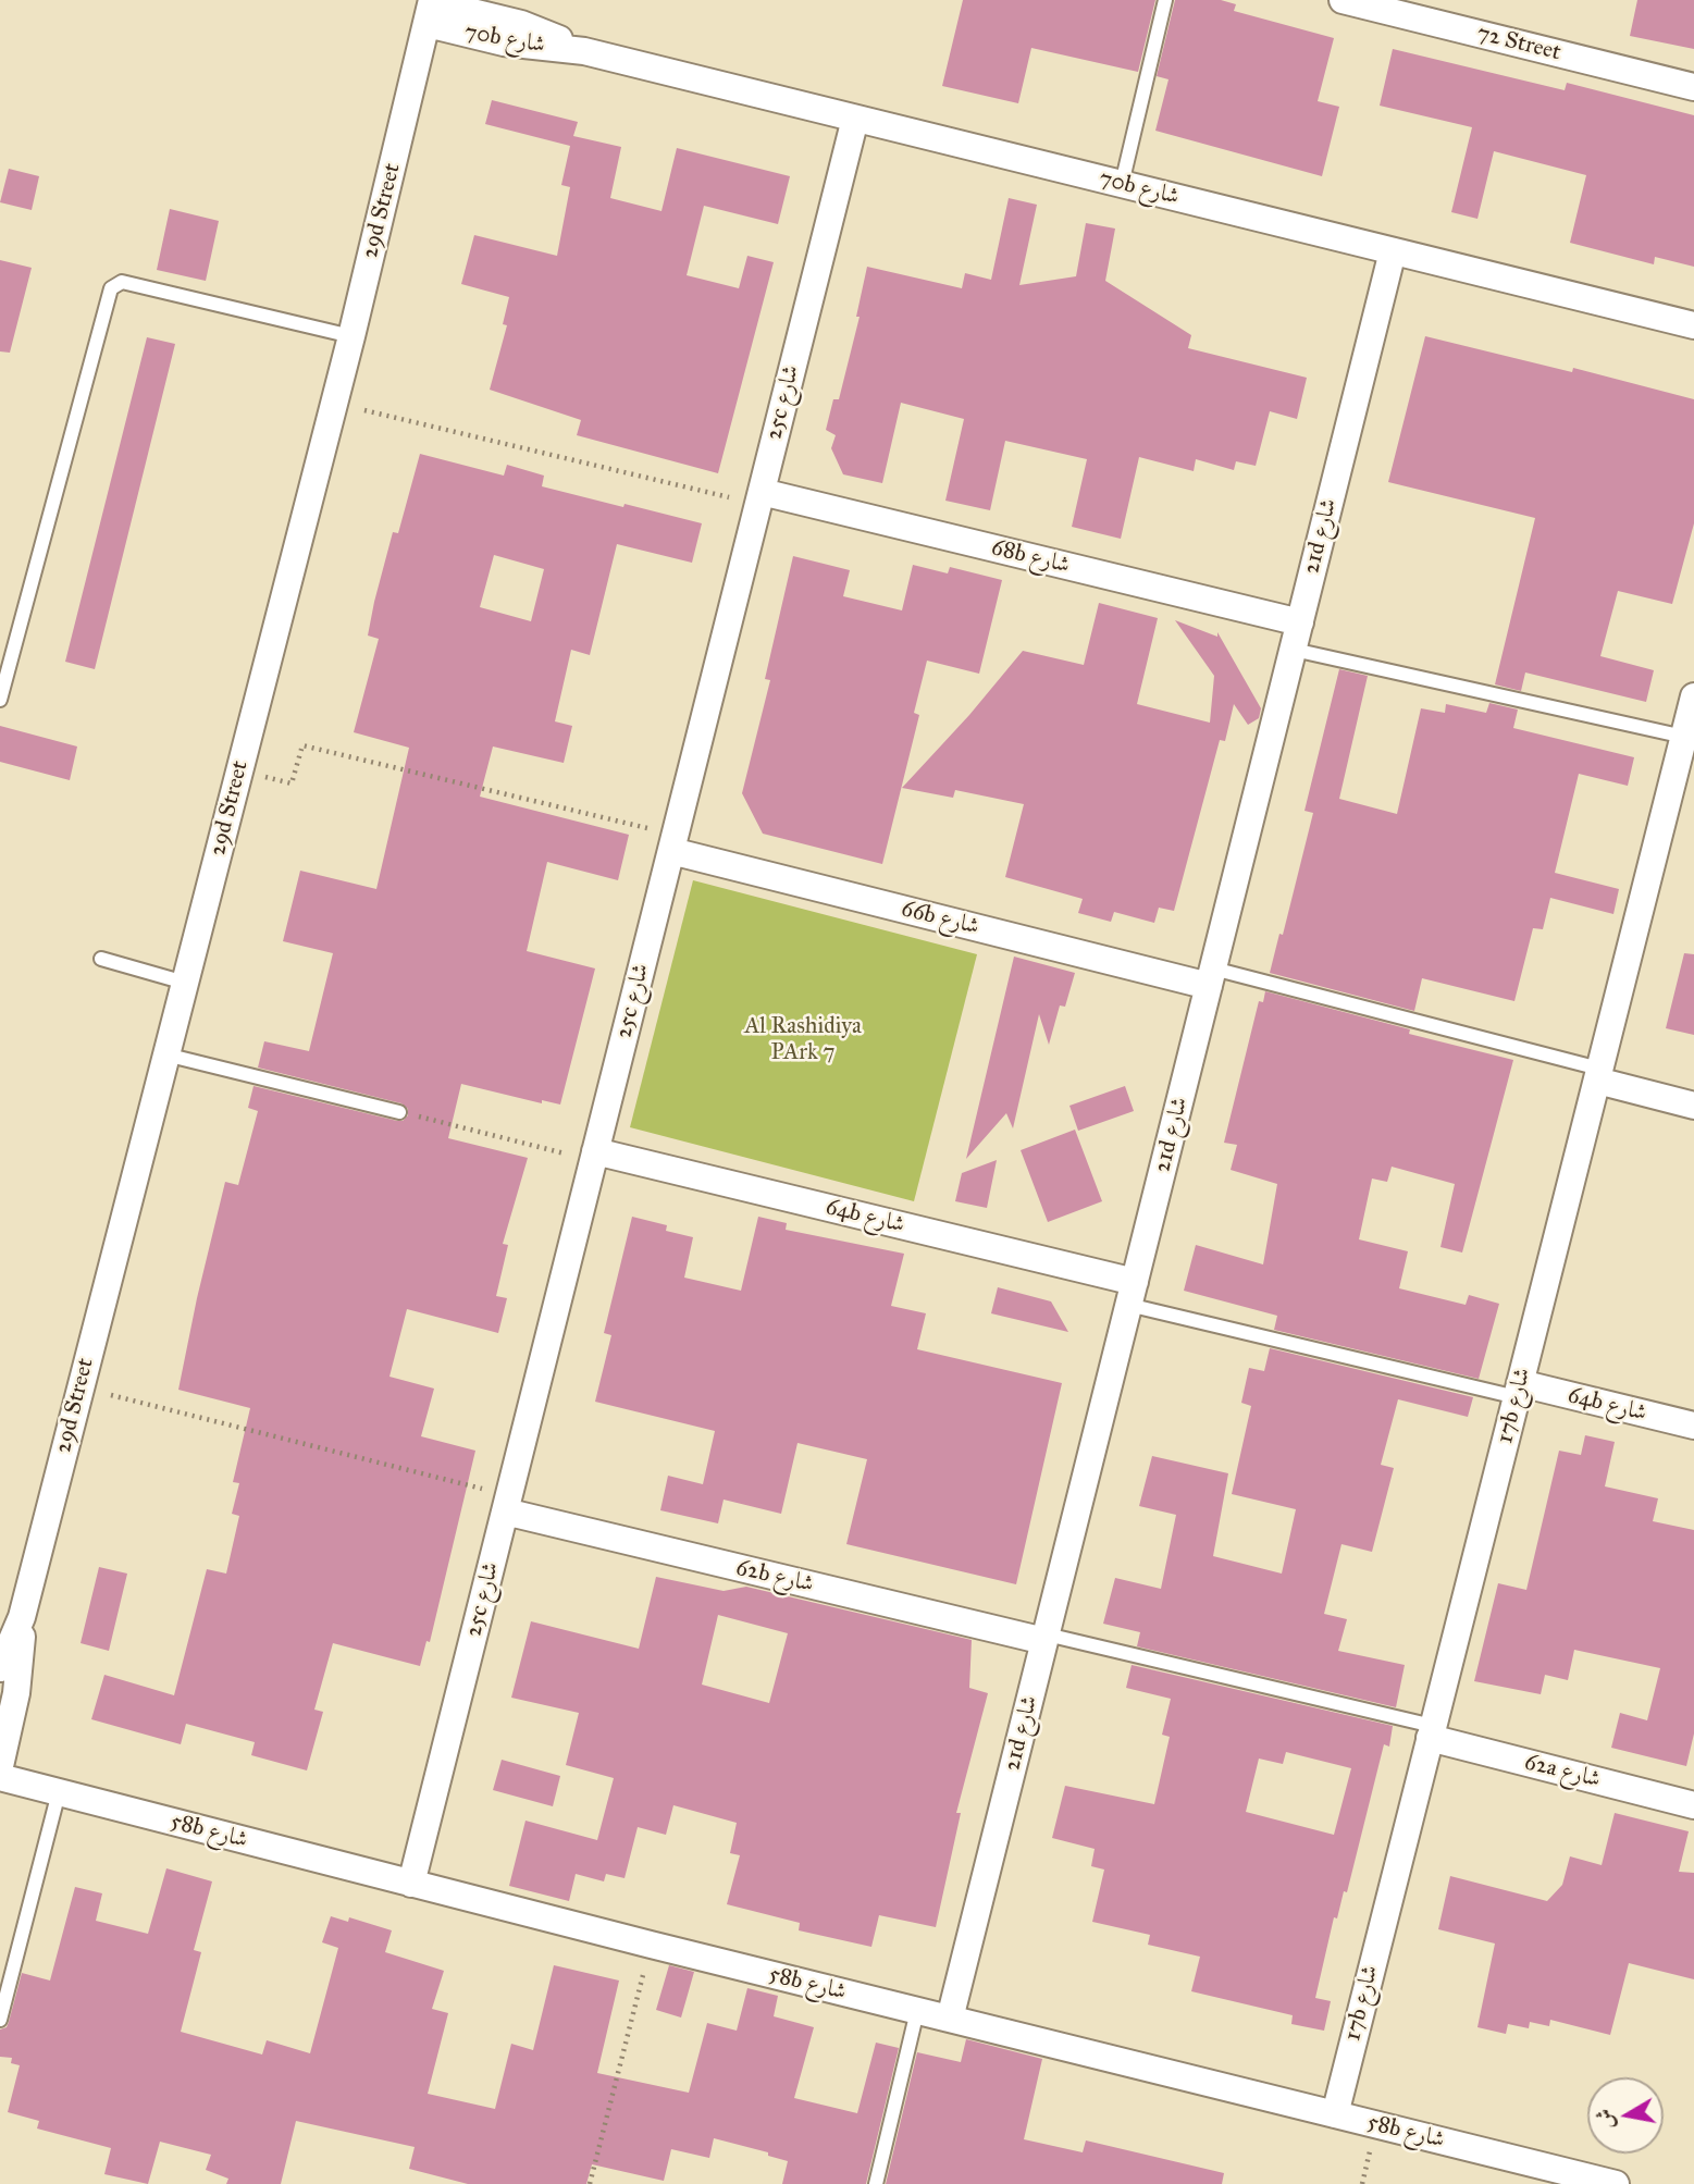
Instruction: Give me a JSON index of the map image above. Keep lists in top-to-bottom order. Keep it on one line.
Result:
{"streets":{"street":["70b شارع","72 Street","29d Street","25c شارع","21d شارع","68b شارع","66b شارع","64b شارع","17b شارع","62b شارع","62a شارع","58b شارع"]},"crossings":[["70b شارع","29d Street"],["70b شارع","25c شارع"],["70b شارع","21d شارع"],["25c شارع","68b شارع"],["25c شارع","66b شارع"],["25c شارع","64b شارع"],["25c شارع","62b شارع"],["25c شارع","58b شارع"],["21d شارع","68b شارع"],["21d شارع","66b شارع"],["21d شارع","64b شارع"],["21d شارع","62b شارع"],["21d شارع","58b شارع"],["64b شارع","17b شارع"],["17b شارع","62a شارع"],["17b شارع","58b شارع"]],"parks":["Al Rashidiya PArk 7"],"north":"left"}
